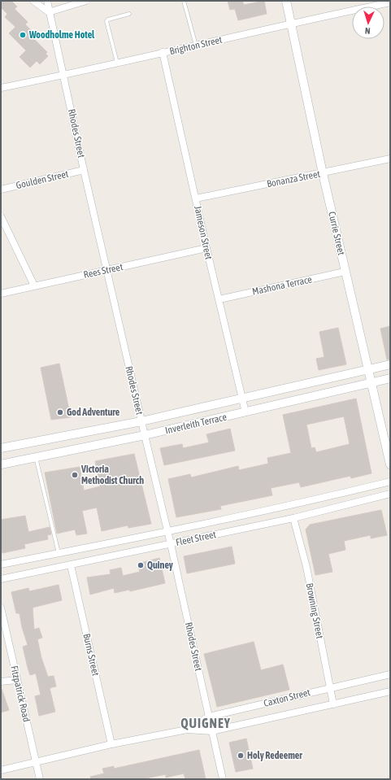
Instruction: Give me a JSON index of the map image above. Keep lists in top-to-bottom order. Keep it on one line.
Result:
{"streets":{"street":["Brighton Street","Rhodes Street","Bonanza Street","Goulden Street","Jameson Street","Currie Street","Rees Street","Mashona Terrace","Inverleith Terrace","Fleet Street","Browning Street","Burns Street","Fitzpatrick Road","Caxton Street"]},"crossings":[["Brighton Street","Rhodes Street"],["Brighton Street","Jameson Street"],["Brighton Street","Currie Street"],["Rhodes Street","Goulden Street"],["Rhodes Street","Rees Street"],["Rhodes Street","Inverleith Terrace"],["Rhodes Street","Fleet Street"],["Rhodes Street","Caxton Street"],["Bonanza Street","Jameson Street"],["Bonanza Street","Currie Street"],["Jameson Street","Rees Street"],["Jameson Street","Mashona Terrace"],["Jameson Street","Inverleith Terrace"],["Currie Street","Mashona Terrace"],["Currie Street","Inverleith Terrace"],["Fleet Street","Browning Street"],["Fleet Street","Burns Street"],["Browning Street","Caxton Street"],["Burns Street","Caxton Street"],["Fitzpatrick Road","Caxton Street"]],"districts":["QUIGNEY"],"places":["Woodholme Hotel","God Adventure","Victoria Methodist Church","Quiney","Holy Redeemer"],"north":"bottom"}
